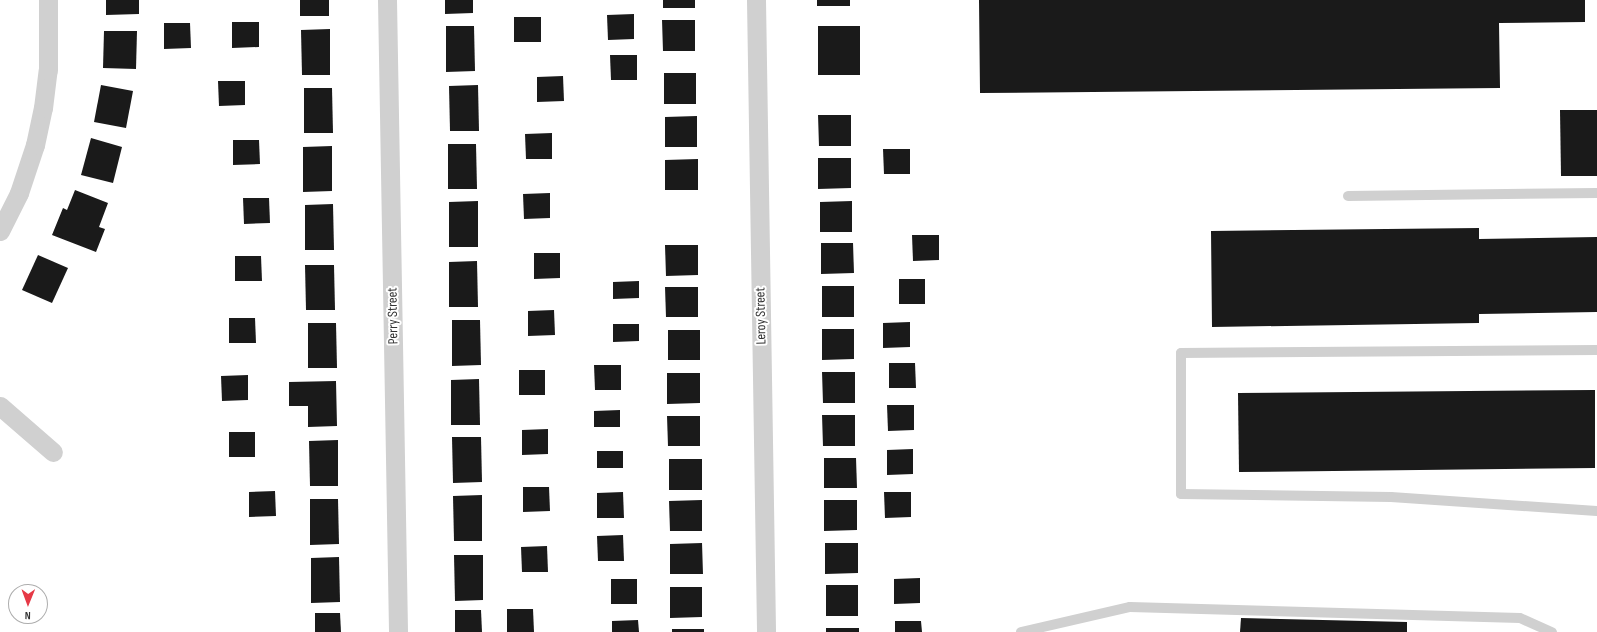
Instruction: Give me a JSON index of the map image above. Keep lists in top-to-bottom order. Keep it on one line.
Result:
{"streets":{"street":["Perry Street","Leroy Street"]},"north":"bottom"}
